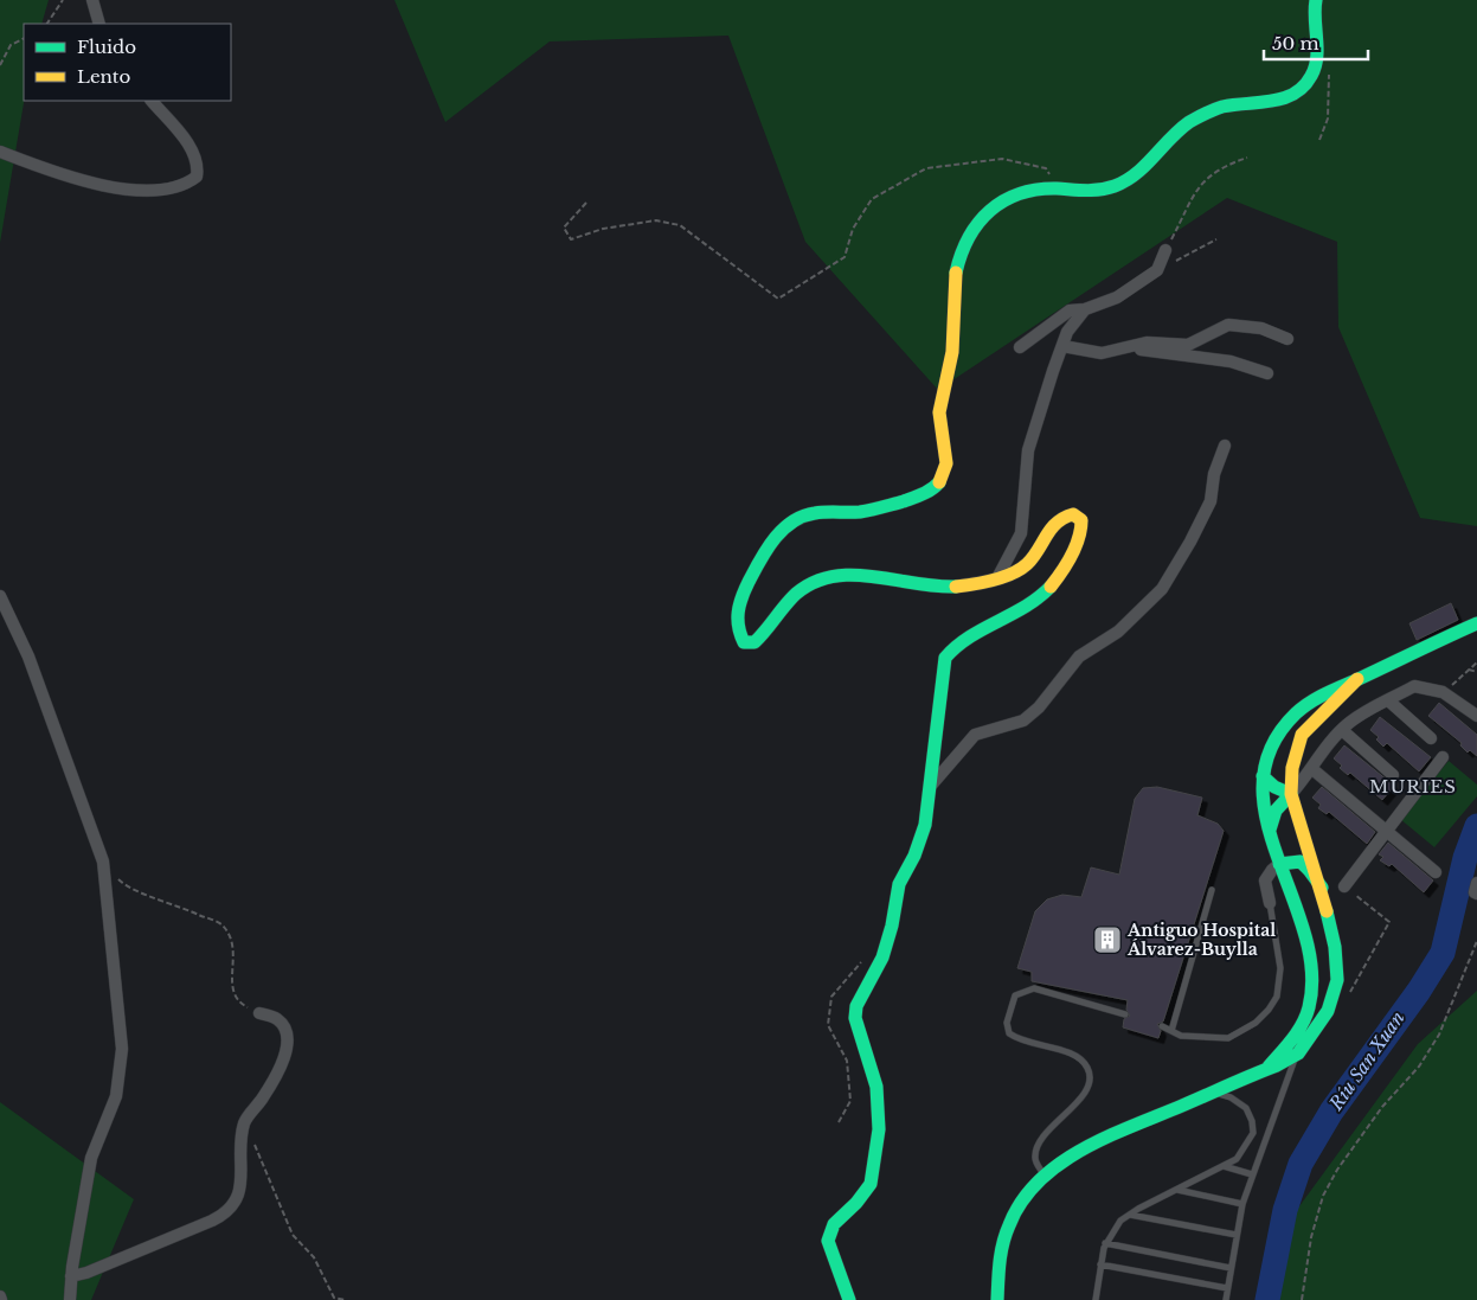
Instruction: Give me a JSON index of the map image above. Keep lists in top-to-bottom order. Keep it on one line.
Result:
{"districts":["MURIES"],"water":["Ríu San Xuan"],"places":{"building":["Antiguo Hospital Álvarez-Buylla"]},"legend":["Fluido","Lento"],"scale_bar":"50 m"}
